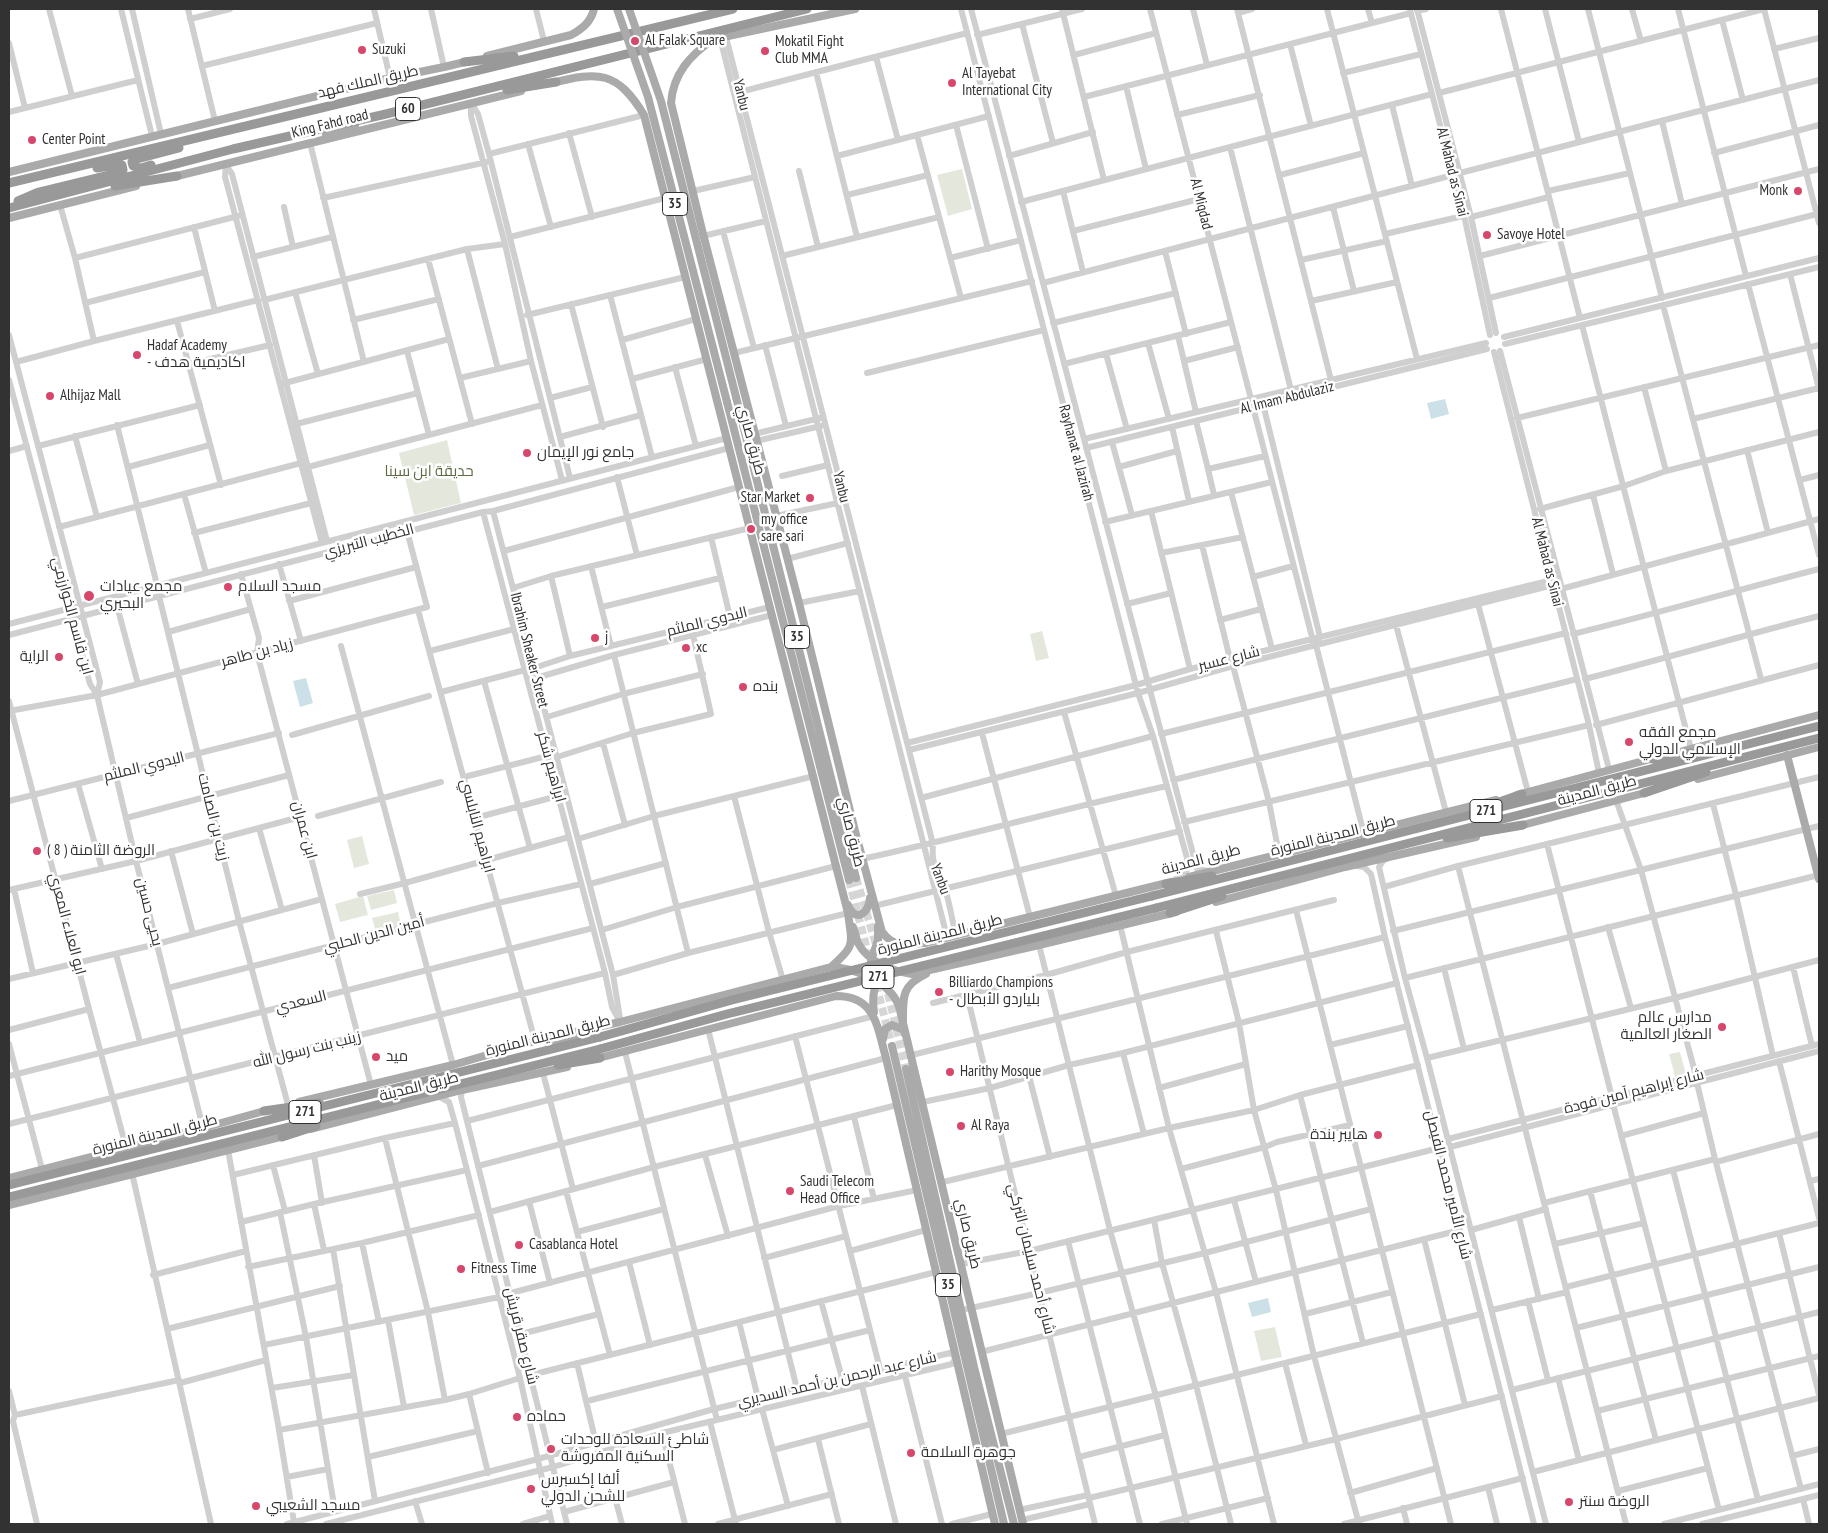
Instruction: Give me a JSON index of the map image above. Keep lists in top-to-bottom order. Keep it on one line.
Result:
{"streets":{"highway":["طريق الملك فهد","60","271","طريق المدينة المنورة"],"main road":["King Fahd road","35","طريق صاري","طريق المدينة"],"street":["Yanbu","Al Mahad as Sinai","Al Miqdad","Al Imam Abdulaziz","Rayhanat al Jazirah","الخطيب التبريزي","ابن قاسم الخوارزمي","البدوي الملثم","Ibrahim Sheaker Street","زياد بن طاهر","شارع عسير","ابراهيم شكر","زيت بن الصامت","ابراهيم النابلسي","ابن عمران","يحيى حسين","ابو العلاء المعري","أمين الدين الحلبي","السعدي","زينب بنت رسول الله","شارع إبراهيم آمين فودة","شارع الأمير محمد الفيصل","شارع أحمد سليمان التركي","شارع صقر قريش","شارع عبد الرحمن بن أحمد السديري"]},"crossings":[["Yanbu","شارع عسير"],["Yanbu","طريق المدينة"],["Al Mahad as Sinai","Al Imam Abdulaziz"],["Al Mahad as Sinai","شارع عسير"],["Al Mahad as Sinai","طريق المدينة"],["Al Imam Abdulaziz","Rayhanat al Jazirah"],["طريق صاري","طريق المدينة"],["Rayhanat al Jazirah","شارع عسير"],["Rayhanat al Jazirah","طريق المدينة"],["الخطيب التبريزي","ابن قاسم الخوارزمي"],["الخطيب التبريزي","Ibrahim Sheaker Street"],["الخطيب التبريزي","ابراهيم شكر"],["الخطيب التبريزي","زيت بن الصامت"],["الخطيب التبريزي","ابن عمران"],["ابن قاسم الخوارزمي","زياد بن طاهر"],["ابن قاسم الخوارزمي","يحيى حسين"],["البدوي الملثم","Ibrahim Sheaker Street"],["البدوي الملثم","زيت بن الصامت"],["البدوي الملثم","ابن عمران"],["البدوي الملثم","يحيى حسين"],["البدوي الملثم","ابو العلاء المعري"],["Ibrahim Sheaker Street","ابراهيم شكر"],["Ibrahim Sheaker Street","طريق المدينة"],["زياد بن طاهر","زيت بن الصامت"],["زياد بن طاهر","ابراهيم النابلسي"],["زياد بن طاهر","ابن عمران"],["زياد بن طاهر","يحيى حسين"],["زياد بن طاهر","ابو العلاء المعري"],["ابراهيم شكر","طريق المدينة"],["ابراهيم شكر","أمين الدين الحلبي"],["ابراهيم شكر","السعدي"],["ابراهيم شكر","زينب بنت رسول الله"],["طريق المدينة","زيت بن الصامت"],["طريق المدينة","ابراهيم النابلسي"],["طريق المدينة","ابن عمران"],["طريق المدينة","طريق المدينة المنورة"],["طريق المدينة","يحيى حسين"],["طريق المدينة","ابو العلاء المعري"],["طريق المدينة","شارع الأمير محمد الفيصل"],["طريق المدينة","شارع صقر قريش"],["زيت بن الصامت","أمين الدين الحلبي"],["زيت بن الصامت","السعدي"],["زيت بن الصامت","زينب بنت رسول الله"],["ابراهيم النابلسي","أمين الدين الحلبي"],["ابراهيم النابلسي","السعدي"],["ابراهيم النابلسي","زينب بنت رسول الله"],["ابن عمران","أمين الدين الحلبي"],["ابن عمران","السعدي"],["ابن عمران","زينب بنت رسول الله"],["يحيى حسين","أمين الدين الحلبي"],["يحيى حسين","السعدي"],["يحيى حسين","زينب بنت رسول الله"],["ابو العلاء المعري","السعدي"],["ابو العلاء المعري","زينب بنت رسول الله"],["شارع إبراهيم آمين فودة","شارع الأمير محمد الفيصل"],["شارع صقر قريش","شارع عبد الرحمن بن أحمد السديري"]],"parks":["حديقة ابن سينا"],"places":["Al Falak Square","Suzuki","Mokatil Fight Club MMA","Al Tayebat International City","Center Point","Monk","Savoye Hotel","Hadaf Academy - اكاديمية هدف","Alhijaz Mall","جامع نور الإيمان","Star Market","my office sare sari","مسجد السلام","مجمع عيادات البحيري","j","xc","الراية","بنده","مجمع الفقه الإسلامي الدولي","الروضة الثامنة ( 8 )","Billiardo Champions - بلياردو الأبطال","مدارس عالم الصغار العالمية","ميد","Harithy Mosque","Al Raya","هايبر بندة","Saudi Telecom Head Office","Casablanca Hotel","Fitness Time","حماده","شاطئ السعادة للوحدات السكنية المفروشة","جوهرة السلامة","ألفا إكسبرس للشحن الدولي","الروضة سنتر","مسجد الشعيبي"]}
